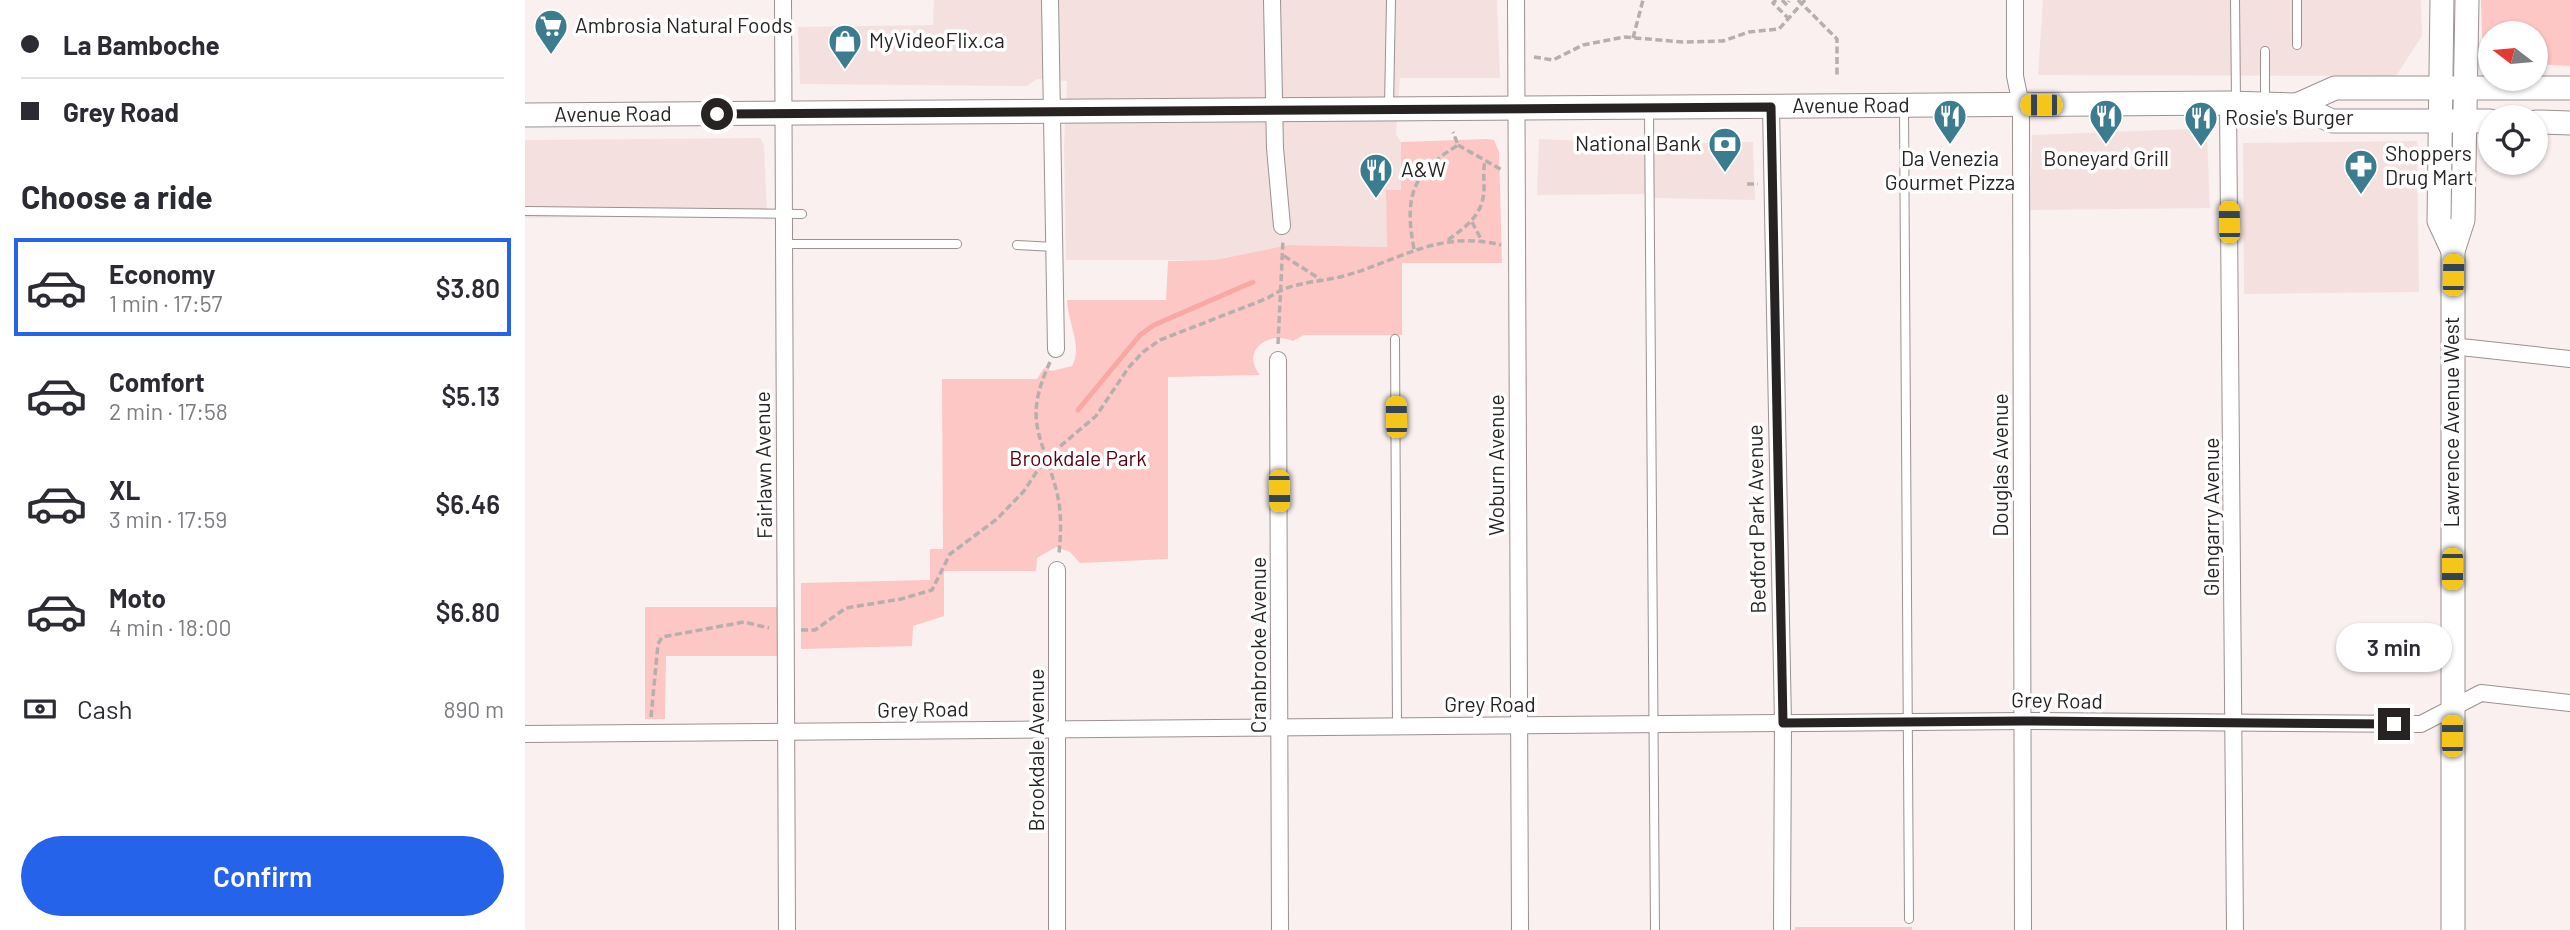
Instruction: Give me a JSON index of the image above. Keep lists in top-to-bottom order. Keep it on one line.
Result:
{"streets":{"main road":["Avenue Road","Lawrence Avenue West"],"street":["Fairlawn Avenue","Woburn Avenue","Douglas Avenue","Glengarry Avenue","Bedford Park Avenue","Cranbrooke Avenue","Grey Road","Brookdale Avenue"]},"crossings":[["Avenue Road","Lawrence Avenue West"],["Avenue Road","Fairlawn Avenue"],["Avenue Road","Woburn Avenue"],["Avenue Road","Douglas Avenue"],["Avenue Road","Glengarry Avenue"],["Avenue Road","Bedford Park Avenue"],["Lawrence Avenue West","Grey Road"],["Fairlawn Avenue","Grey Road"],["Woburn Avenue","Grey Road"],["Douglas Avenue","Grey Road"],["Glengarry Avenue","Grey Road"],["Bedford Park Avenue","Grey Road"],["Cranbrooke Avenue","Grey Road"],["Grey Road","Brookdale Avenue"]],"parks":["Brookdale Park"],"places":{"supermarket":["Ambrosia Natural Foods"],"shop":["MyVideoFlix.ca"],"restaurant":["Da Venezia Gourmet Pizza","Boneyard Grill","Rosie's Burger","A&W"],"bank":["National Bank"],"pharmacy":["Shoppers Drug Mart"]},"north":"left","page":{"banner":["La Bamboche","Grey Road"],"heading":"Choose a ride","list":[{"name":"Economy","note":"1 min · 17:57","value":"$3.80"},{"name":"Comfort","note":"2 min · 17:58","value":"$5.13"},{"name":"XL","note":"3 min · 17:59","value":"$6.46"},{"name":"Moto","note":"4 min · 18:00","value":"$6.80"}],"bubble":"3 min","pay":["Cash","890 m"],"buttons":"Confirm"}}
